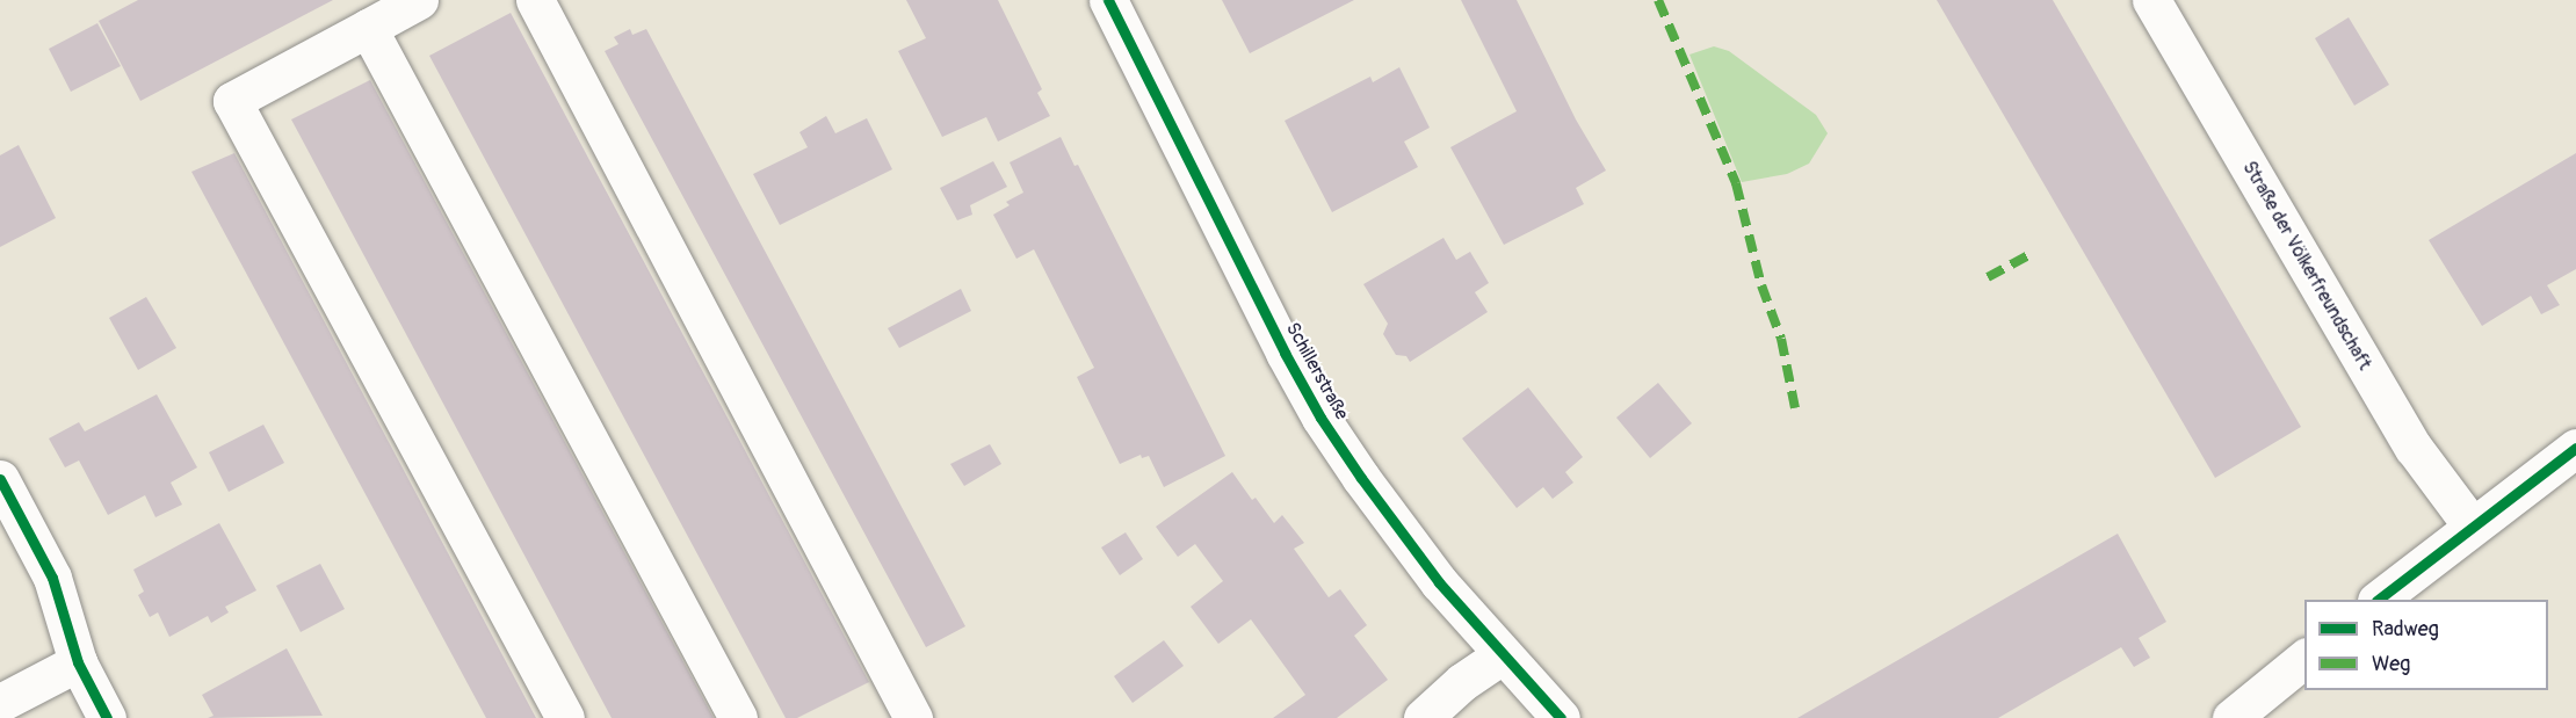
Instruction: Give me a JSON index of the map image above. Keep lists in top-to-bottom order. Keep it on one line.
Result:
{"streets":{"street":["Straße der Völkerfreundschaft","Schillerstraße"]},"legend":["Radweg","Weg"]}
